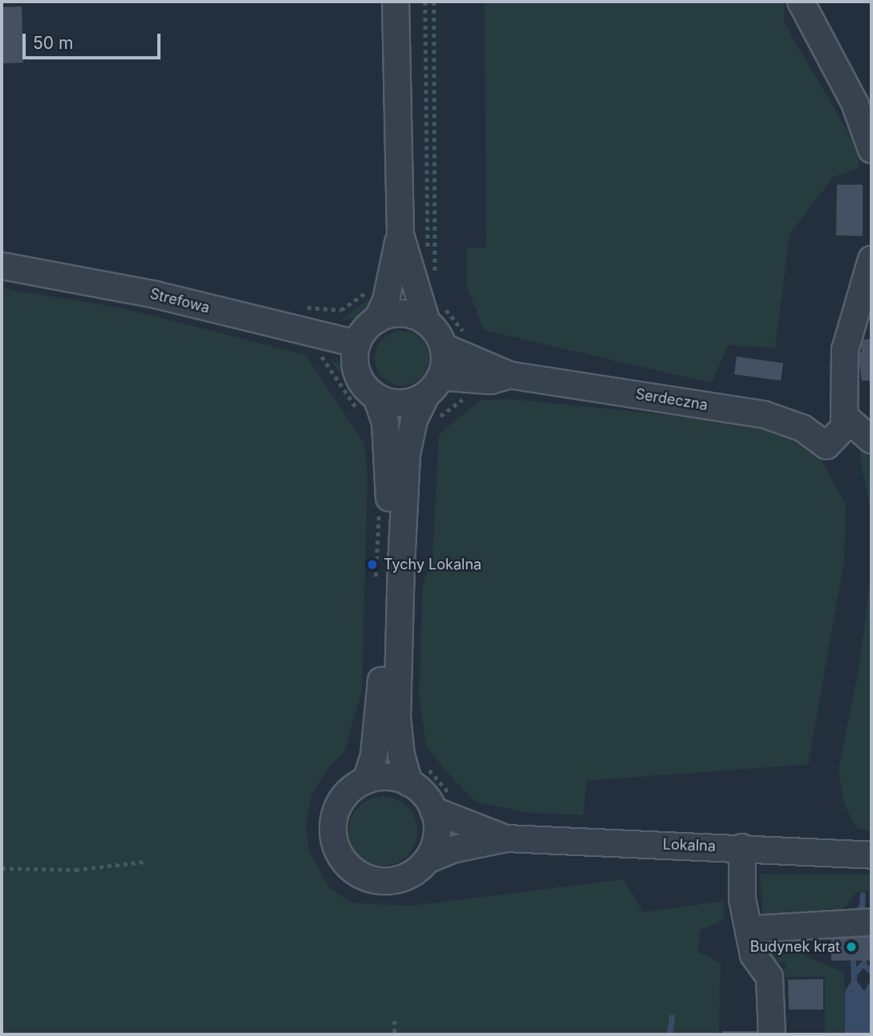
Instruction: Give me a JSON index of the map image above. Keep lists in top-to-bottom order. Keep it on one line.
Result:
{"streets":{"street":["Strefowa","Serdeczna","Lokalna"]},"crossings":[["Strefowa","Serdeczna"]],"places":["Tychy Lokalna","Budynek krat"],"scale_bar":"50 m"}
